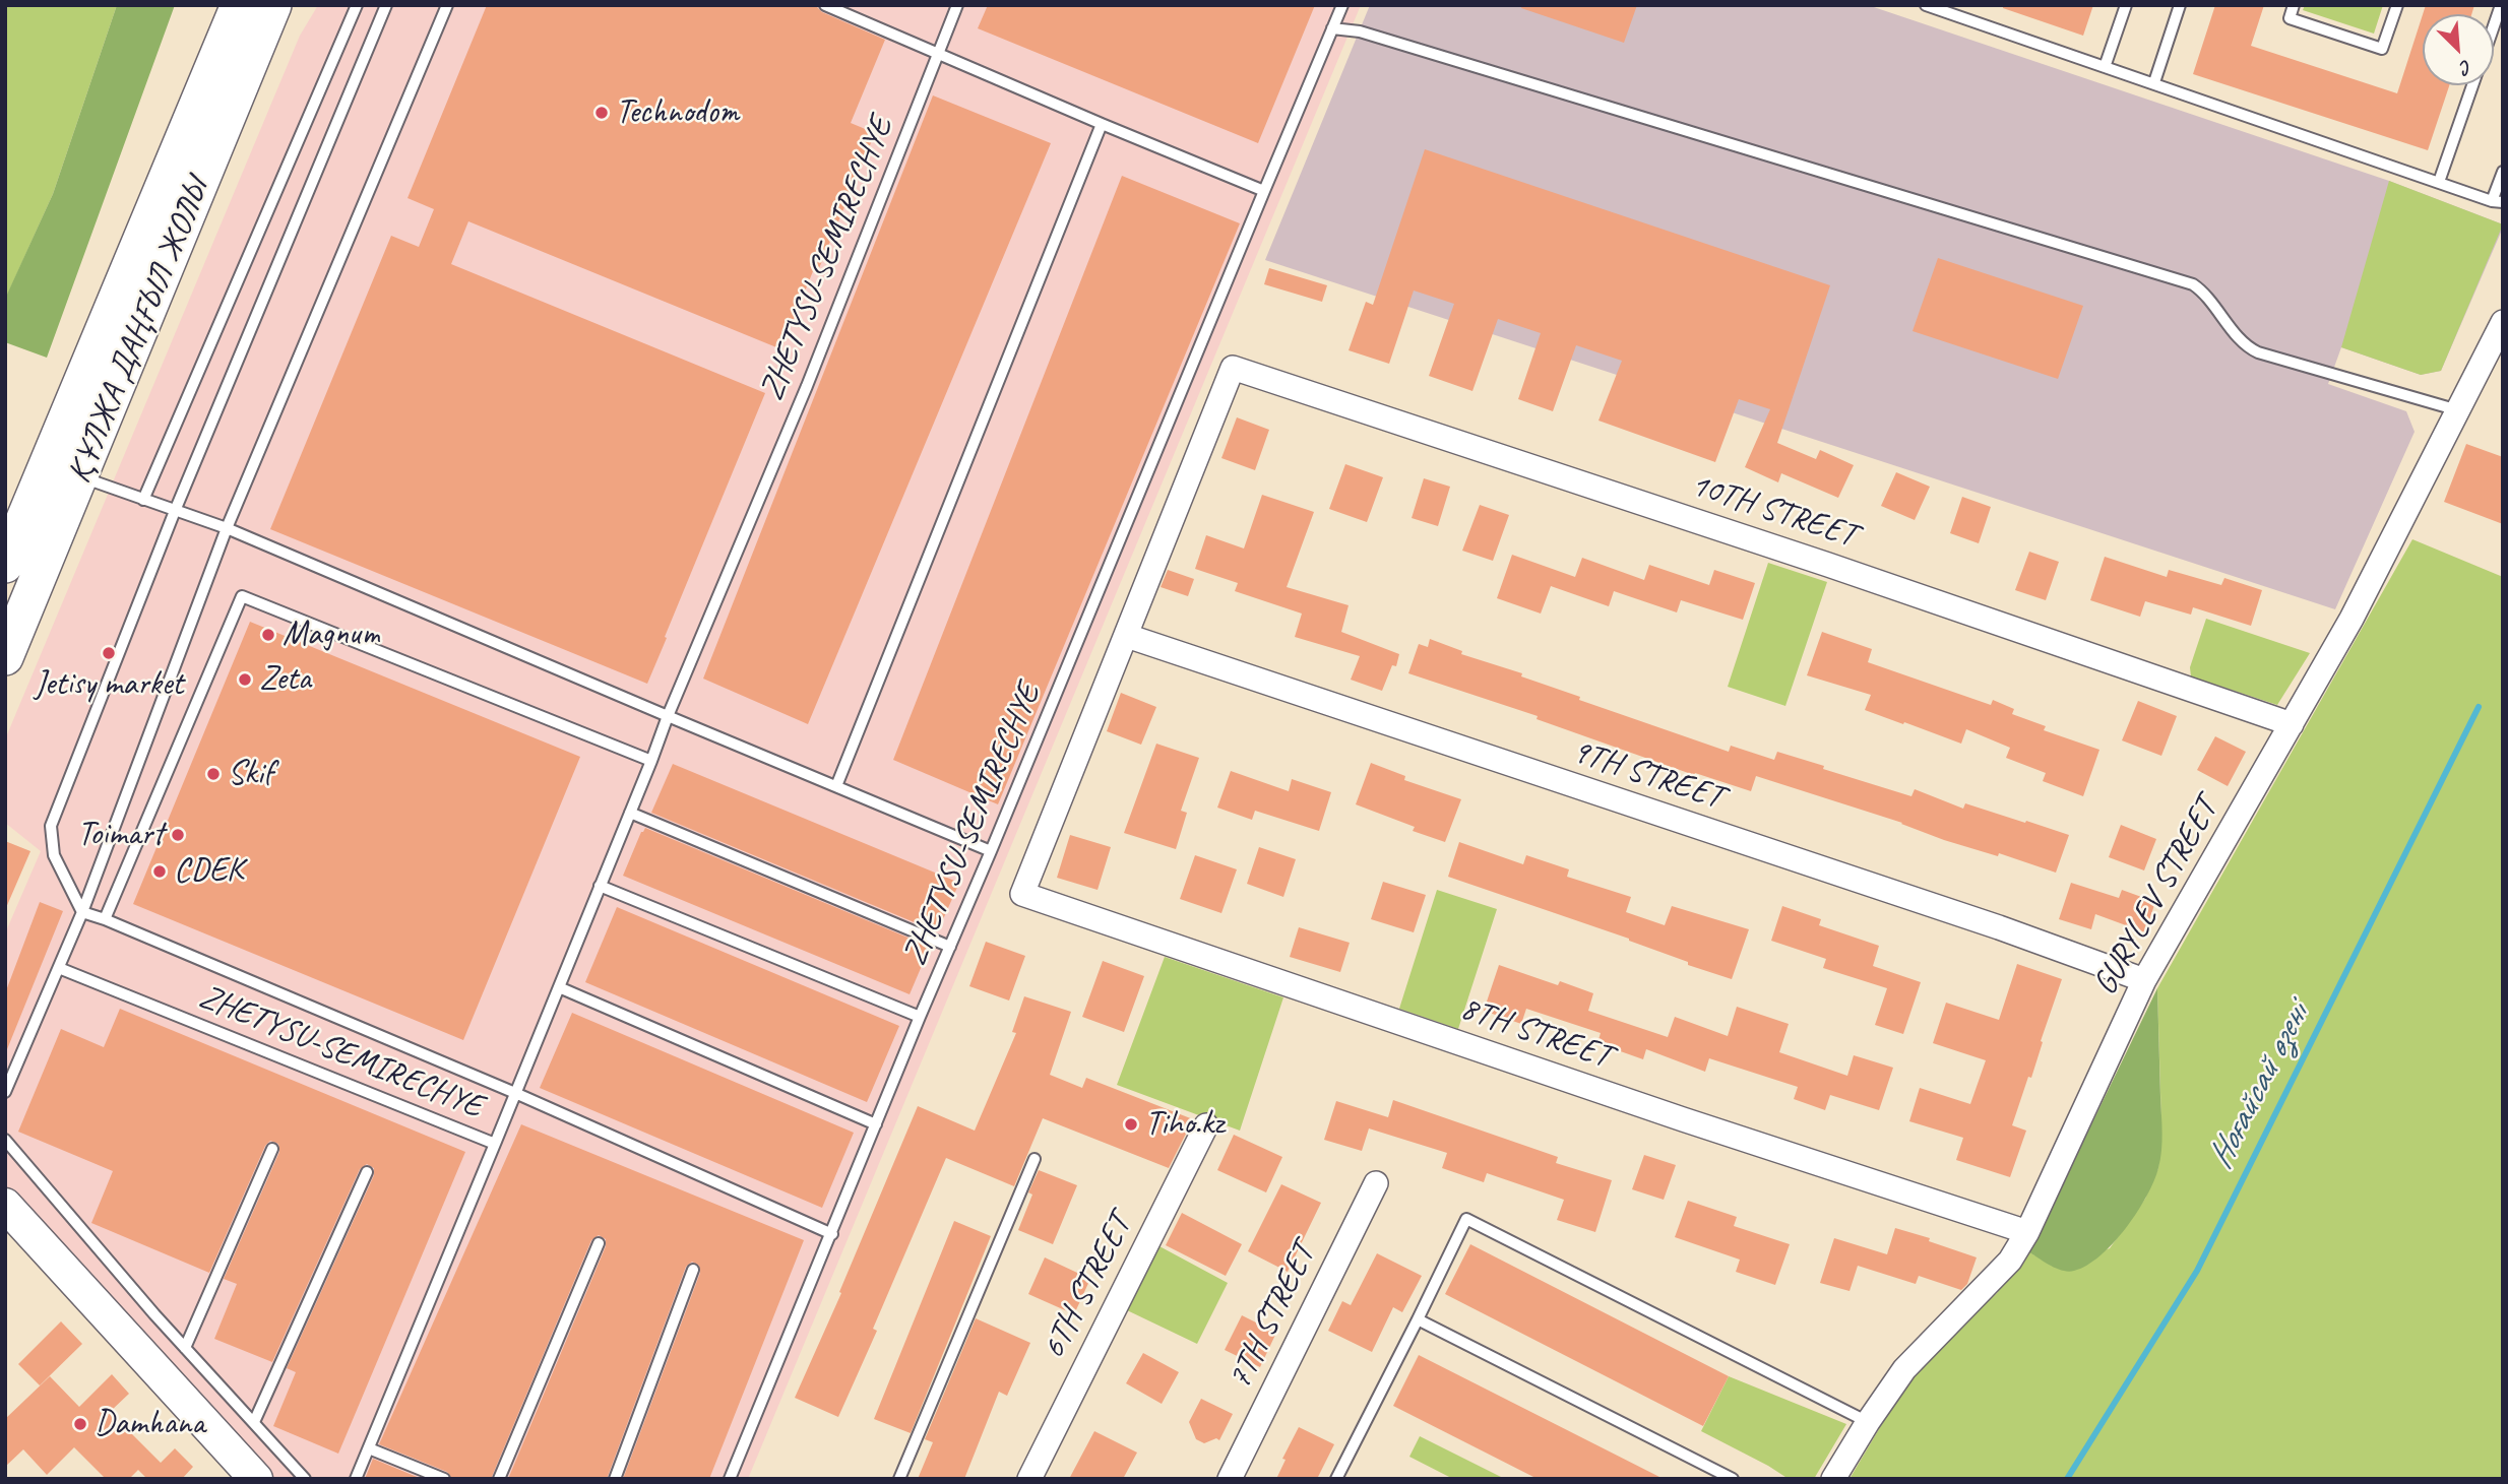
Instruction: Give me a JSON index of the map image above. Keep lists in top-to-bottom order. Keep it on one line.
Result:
{"streets":{"main road":["ҚҰЛЖА ДАҢҒЫЛ ЖОЛЫ"],"street":["10TH STREET","9TH STREET","GURYLEV STREET","8TH STREET","6TH STREET","7TH STREET"],"lane":["ZHETYSU-SEMIRECHYE"]},"crossings":[["10TH STREET","9TH STREET"],["10TH STREET","GURYLEV STREET"],["10TH STREET","8TH STREET"],["9TH STREET","GURYLEV STREET"],["9TH STREET","8TH STREET"],["GURYLEV STREET","8TH STREET"]],"water":["Ноғайсай өзені"],"places":["Technodom","Magnum","Jetisy market","Zeta","Skif","Toimart","CDEK","Tiho.kz","Damhana"],"north":"bottom right"}
